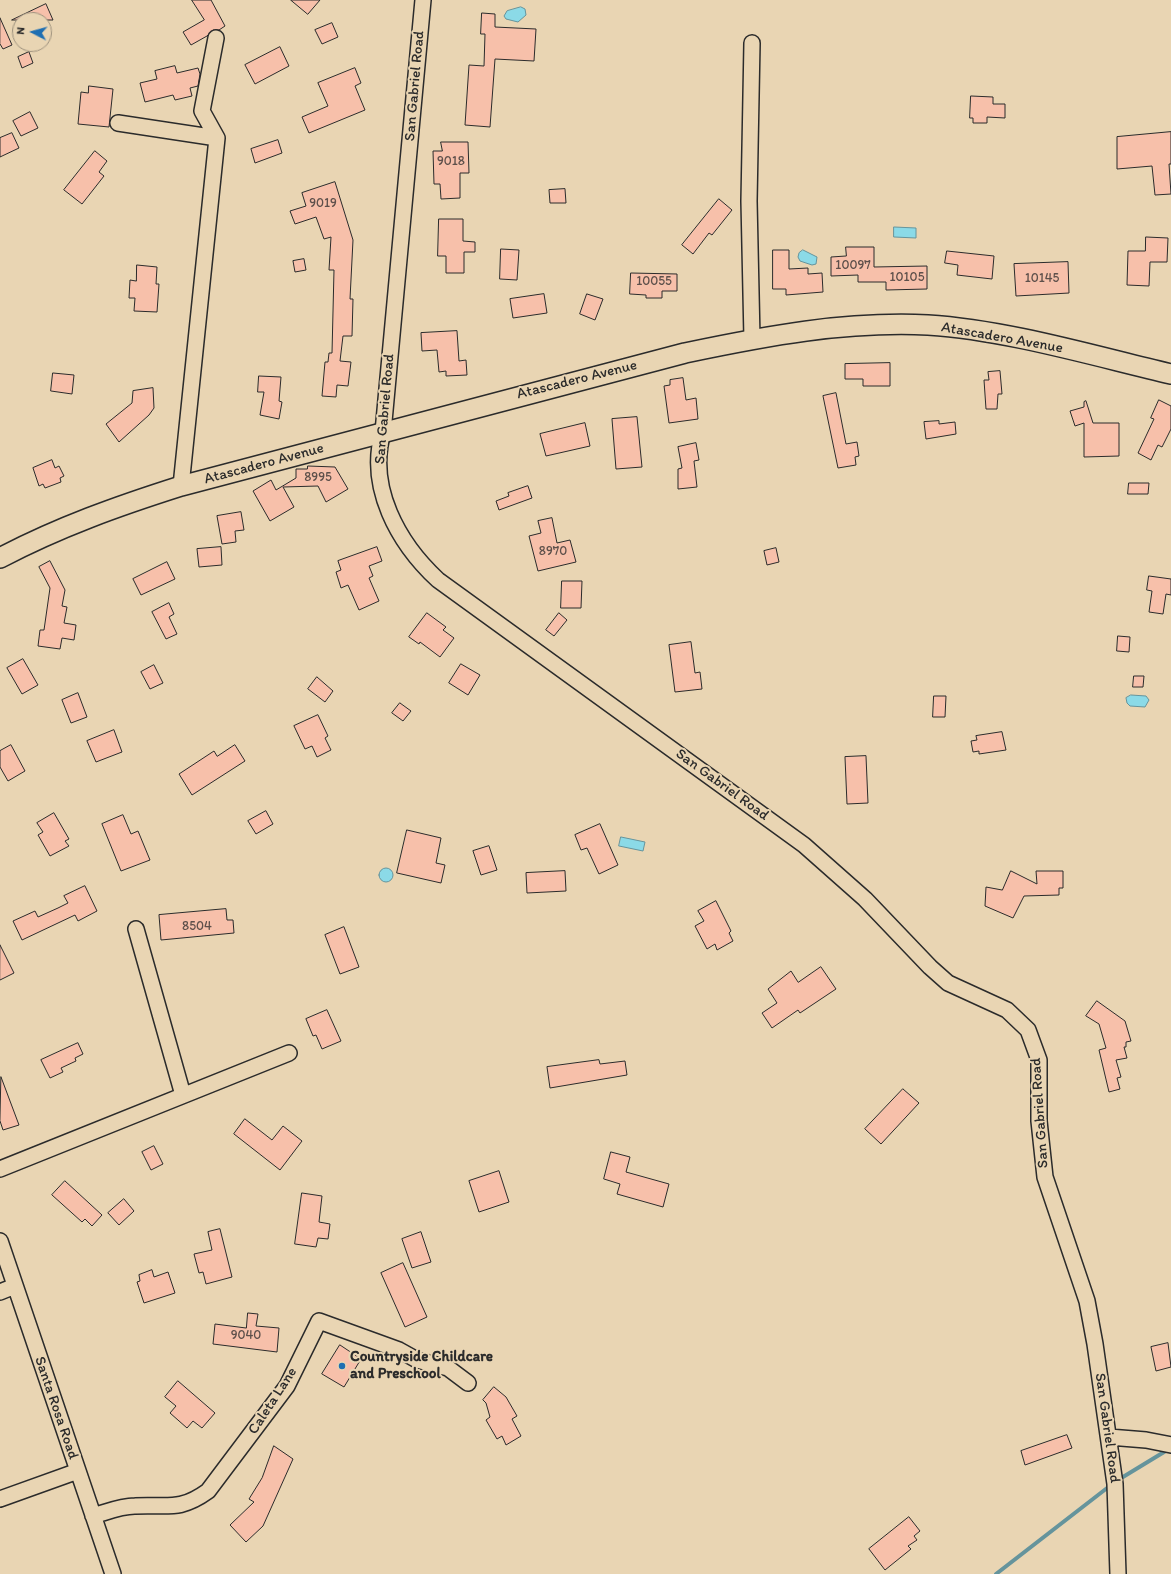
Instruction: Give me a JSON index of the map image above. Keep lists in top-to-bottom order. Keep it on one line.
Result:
{"streets":{"main road":["Atascadero Avenue"],"street":["San Gabriel Road","Caleta Lane","Santa Rosa Road"]},"crossings":[["San Gabriel Road","Atascadero Avenue"],["Caleta Lane","Santa Rosa Road"]],"places":["Countryside Childcare and Preschool"],"house_numbers":["9018","9019","10097","10105","10145","10055","8995","8970","8504","9040"],"north":"left"}
